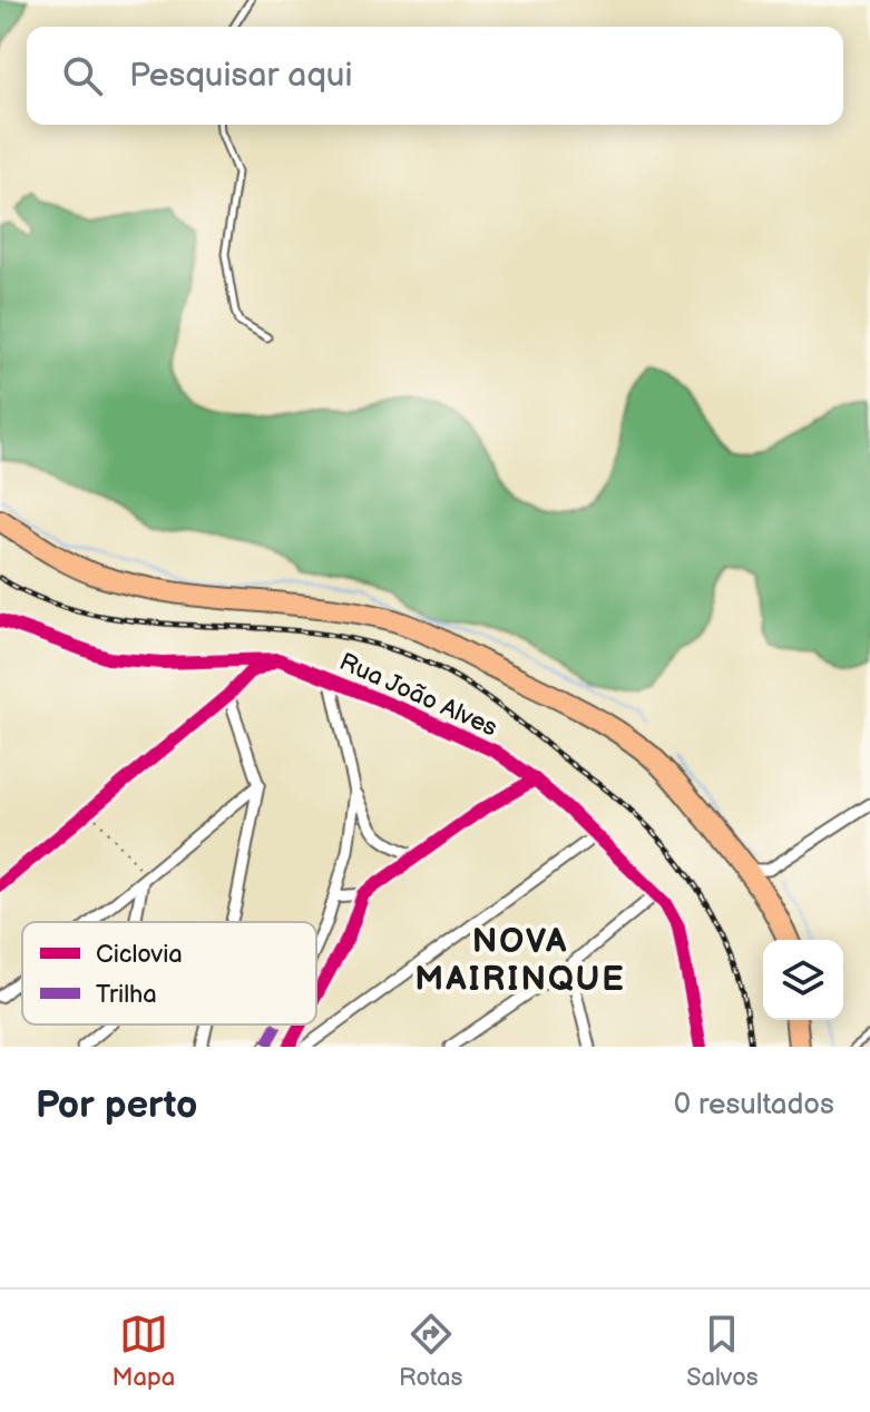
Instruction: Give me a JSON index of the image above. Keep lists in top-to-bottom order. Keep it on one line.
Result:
{"streets":{"street":["Rua João Alves"]},"districts":["NOVA MAIRINQUE"],"legend":["Ciclovia","Trilha"],"page":{"search":"Pesquisar aqui","heading":["Por perto","0 resultados"],"nav":["Mapa","Rotas","Salvos"]}}
